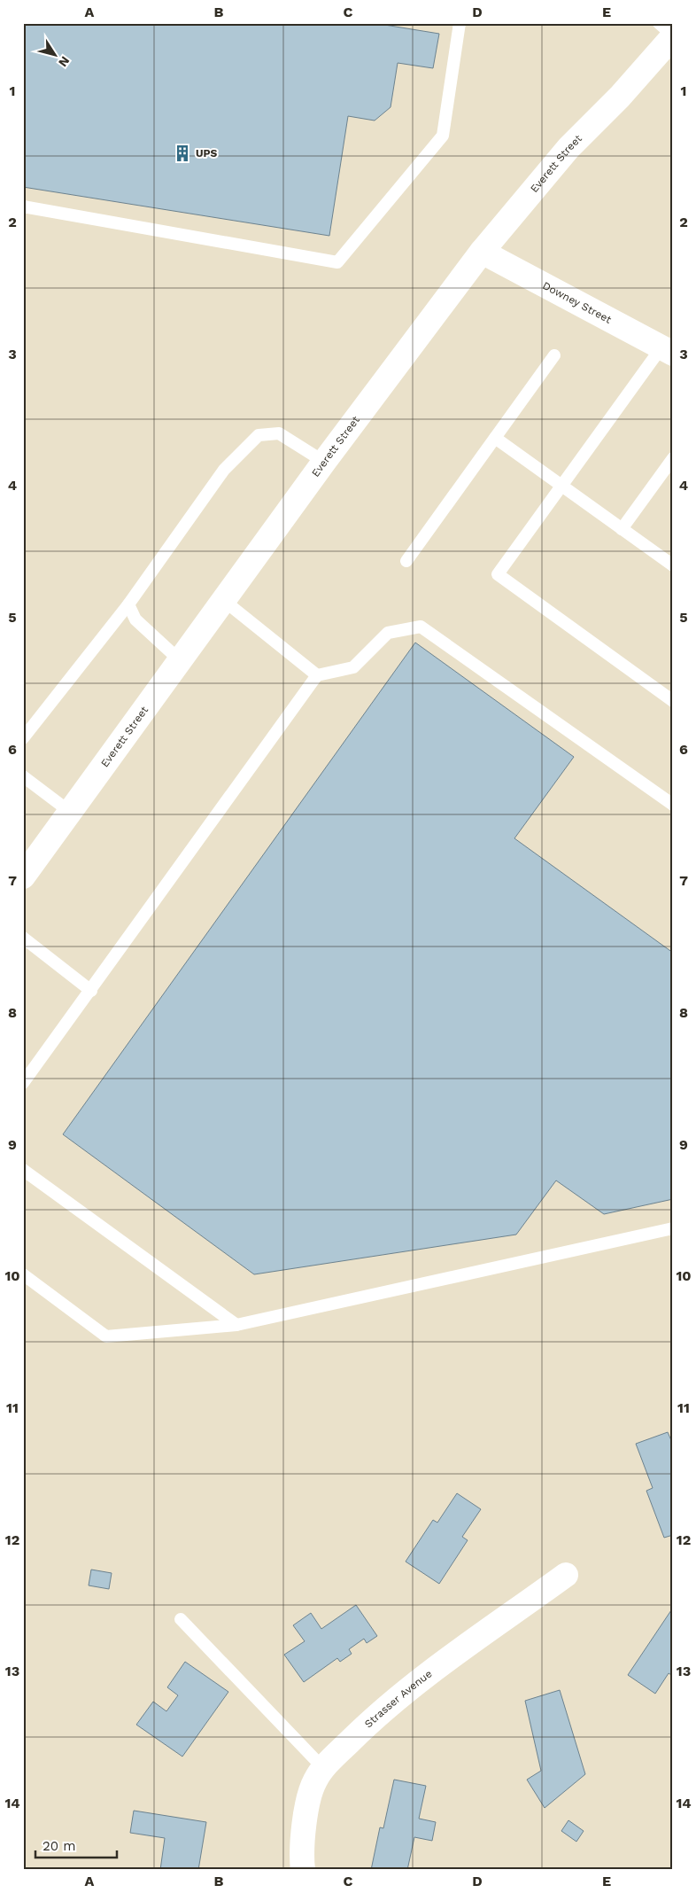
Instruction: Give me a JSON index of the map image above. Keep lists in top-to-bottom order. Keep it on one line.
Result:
{"streets":{"street":["Everett Street","Downey Street","Strasser Avenue"]},"crossings":[["Everett Street","Downey Street"]],"places":{"building":["UPS"]},"scale_bar":"20 m","north":"bottom right","grid":{"columns":["A","B","C","D","E"],"rows":["1","2","3","4","5","6","7","8","9","10","11","12","13","14"]}}
